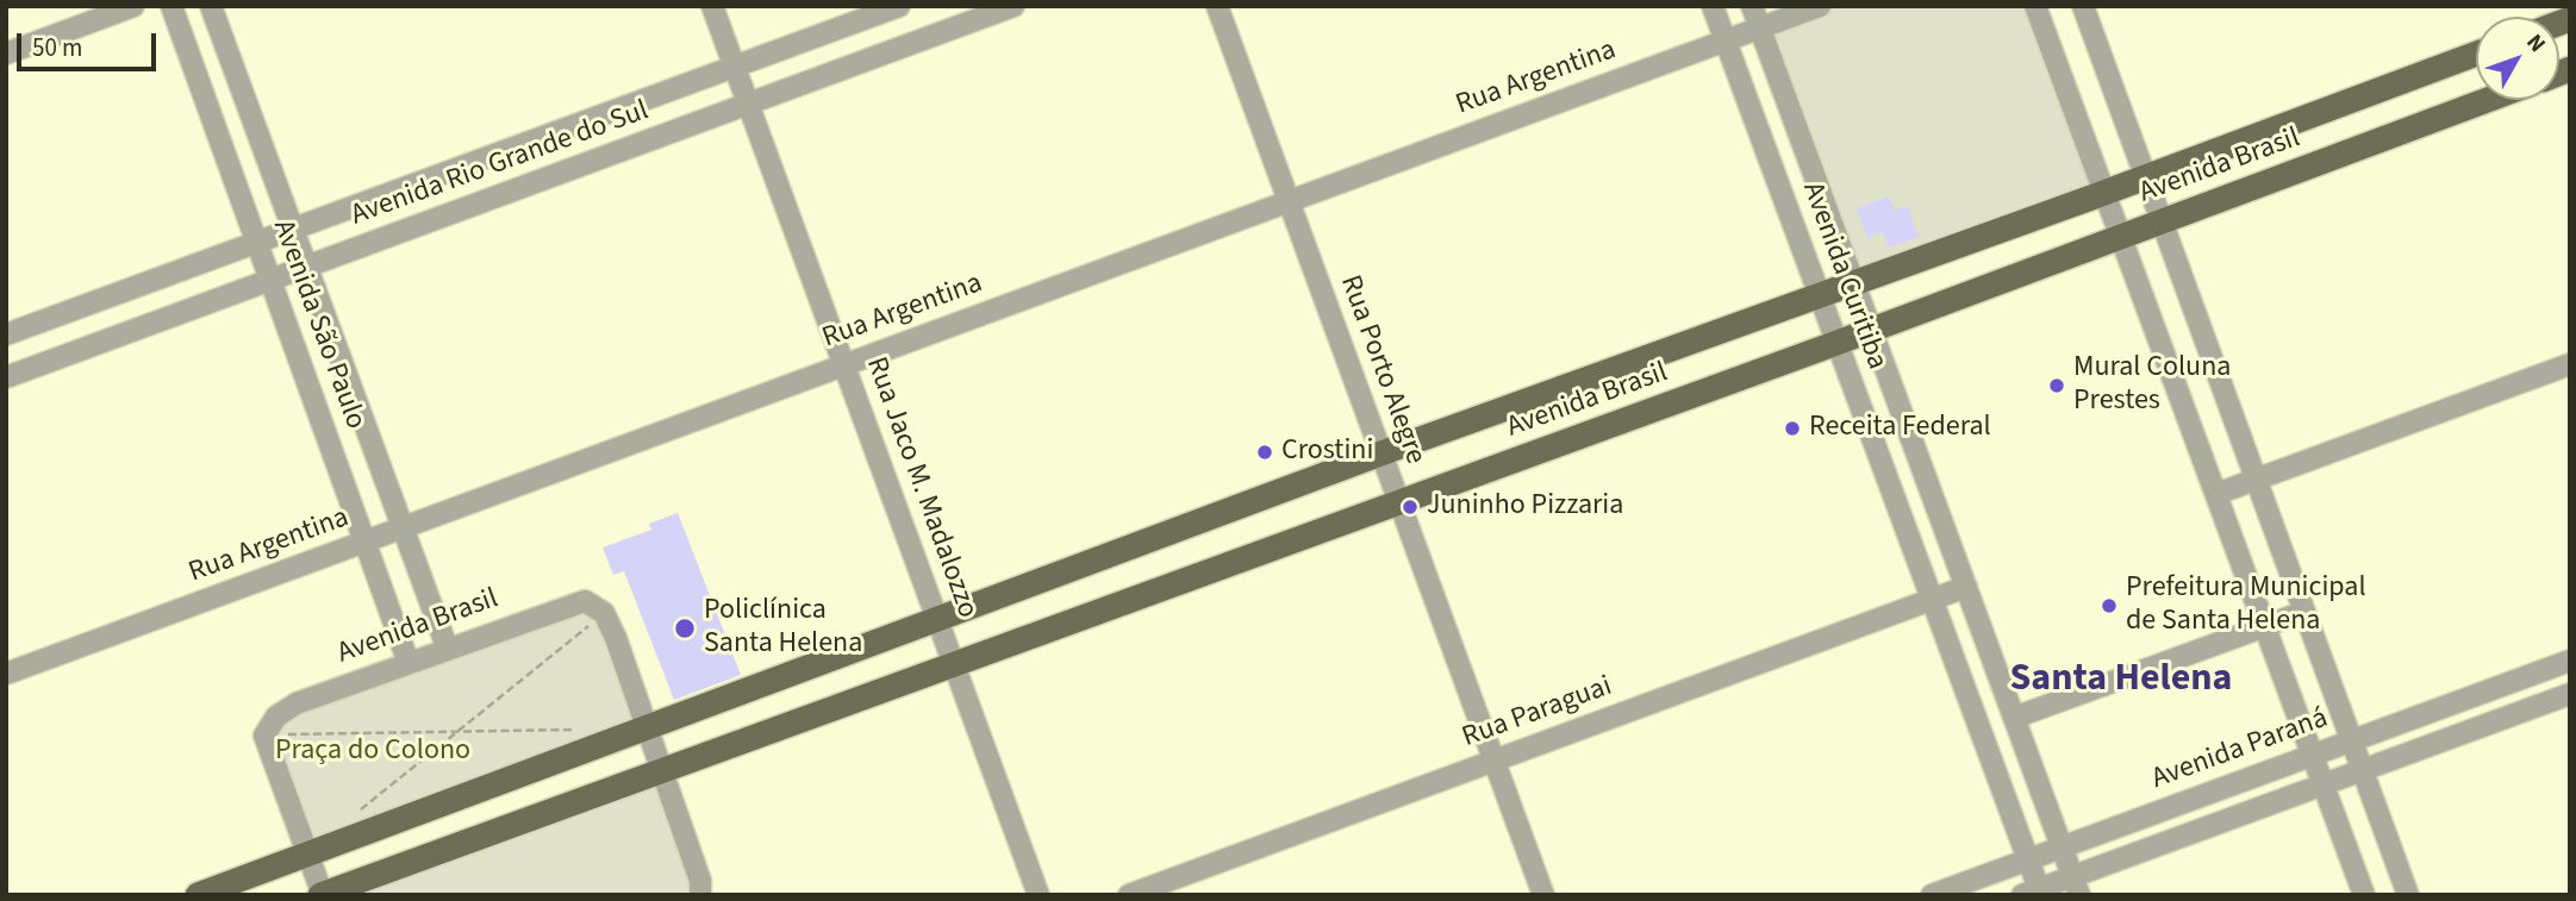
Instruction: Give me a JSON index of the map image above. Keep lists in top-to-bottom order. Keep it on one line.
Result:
{"streets":{"main road":["Avenida Brasil"],"street":["Rua Argentina","Avenida Rio Grande do Sul","Avenida Curitiba","Avenida São Paulo","Rua Porto Alegre","Rua Jaco M. Madalozzo","Rua Paraguai","Avenida Paraná"]},"crossings":[["Rua Argentina","Avenida Curitiba"],["Rua Argentina","Avenida São Paulo"],["Rua Argentina","Rua Porto Alegre"],["Rua Argentina","Rua Jaco M. Madalozzo"],["Avenida Rio Grande do Sul","Avenida São Paulo"],["Avenida Rio Grande do Sul","Rua Jaco M. Madalozzo"],["Avenida Brasil","Avenida Curitiba"],["Avenida Brasil","Avenida São Paulo"],["Avenida Brasil","Rua Porto Alegre"],["Avenida Brasil","Rua Jaco M. Madalozzo"],["Avenida Curitiba","Rua Paraguai"],["Avenida Curitiba","Avenida Paraná"],["Rua Porto Alegre","Rua Paraguai"]],"districts":["Santa Helena"],"parks":["Praça do Colono"],"places":["Mural Coluna Prestes","Receita Federal","Crostini","Juninho Pizzaria","Prefeitura Municipal de Santa Helena","Policlínica Santa Helena"],"scale_bar":"50 m","north":"top right"}
